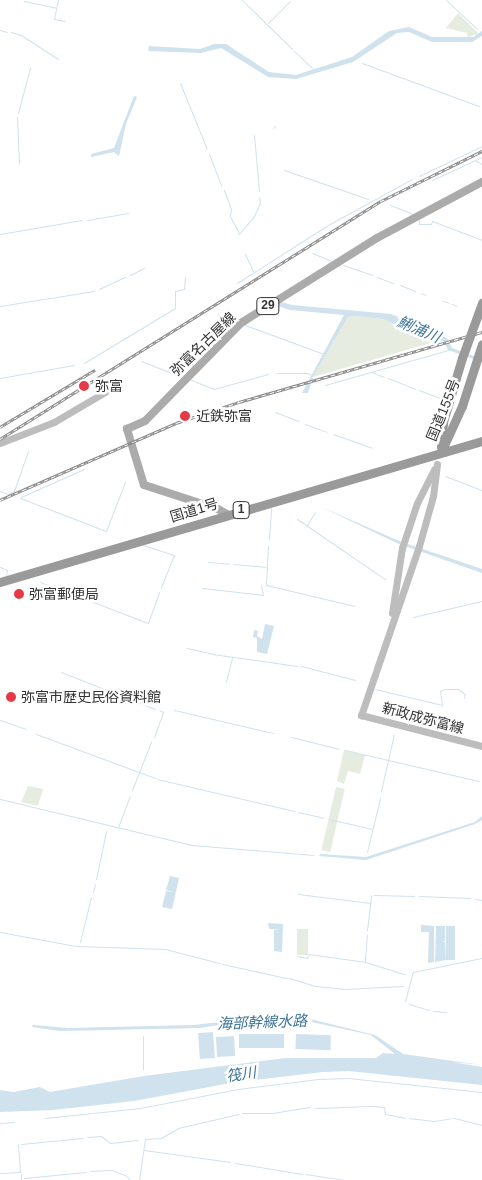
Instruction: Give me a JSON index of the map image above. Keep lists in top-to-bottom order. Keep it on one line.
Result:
{"streets":{"highway":["国道155号","国道1号","1"],"main road":["29","弥富名古屋線","新政成弥富線"]},"crossings":[["弥富名古屋線","国道1号"],["国道155号","国道1号"],["国道155号","新政成弥富線"],["国道1号","新政成弥富線"]],"water":["鯏浦川","海部幹線水路","筏川"],"places":["弥富","近鉄弥富","弥富郵便局","弥富市歴史民俗資料館"]}
